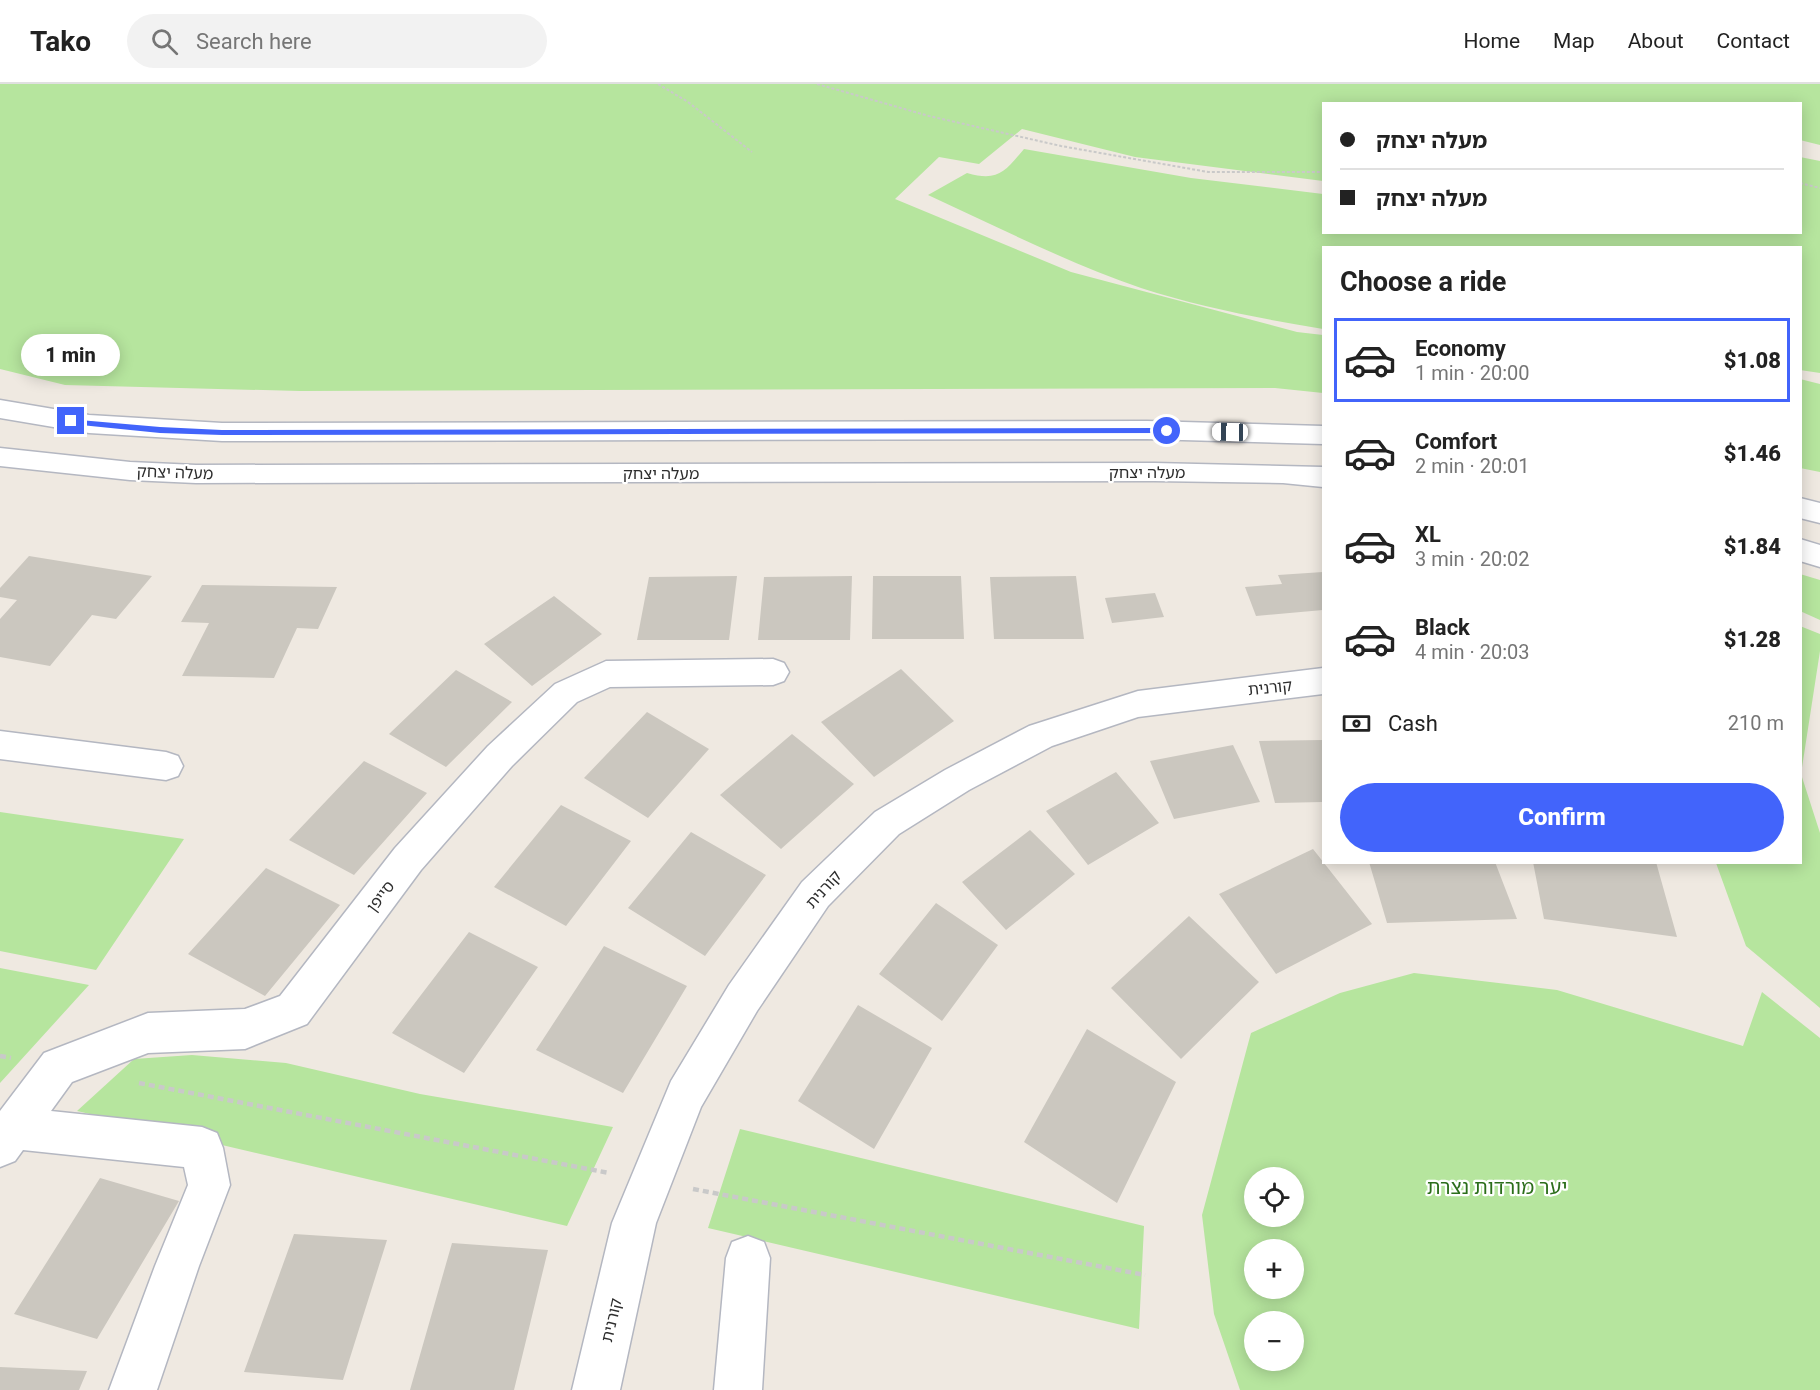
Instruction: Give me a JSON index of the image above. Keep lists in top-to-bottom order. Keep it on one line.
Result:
{"streets":{"street":["מעלה יצחק","קורנית","סייפן"]},"parks":["יער מורדות נצרת"],"page":{"header":"Tako","search":"Search here","nav":["Home","Map","About","Contact"],"banner":["מעלה יצחק","מעלה יצחק"],"heading":"Choose a ride","list":[{"name":"Economy","note":"1 min · 20:00","value":"$1.08"},{"name":"Comfort","note":"2 min · 20:01","value":"$1.46"},{"name":"XL","note":"3 min · 20:02","value":"$1.84"},{"name":"Black","note":"4 min · 20:03","value":"$1.28"}],"bubble":"1 min","pay":["Cash","210 m"],"buttons":"Confirm","map_buttons":["+","−"]}}
